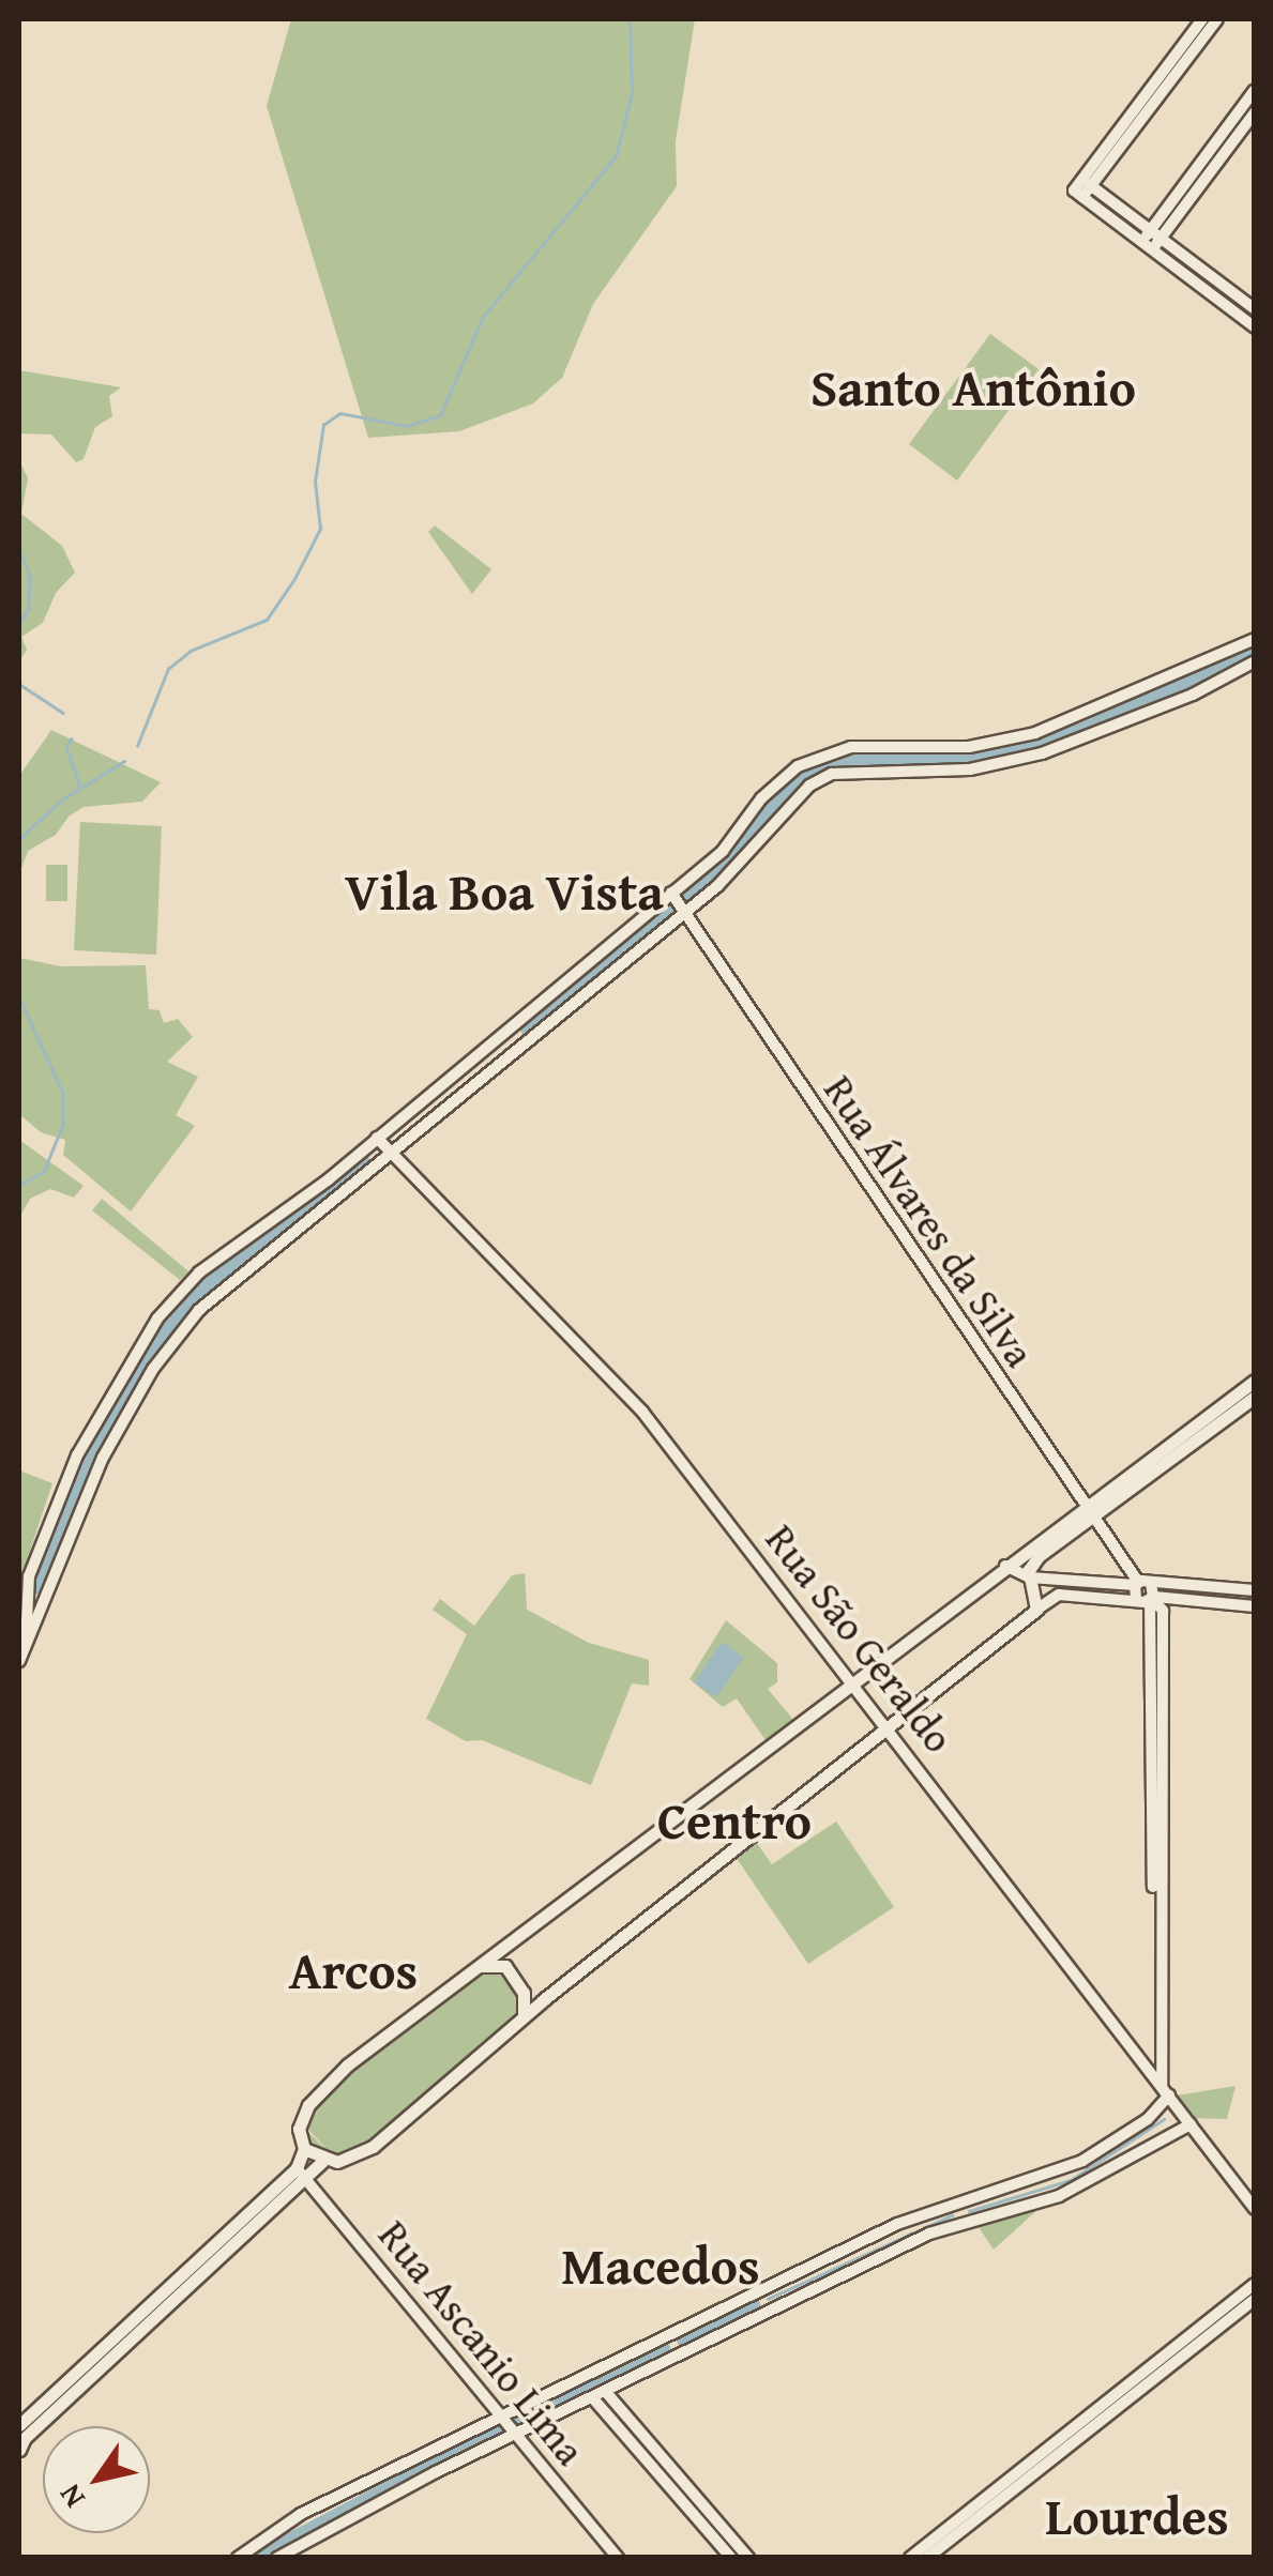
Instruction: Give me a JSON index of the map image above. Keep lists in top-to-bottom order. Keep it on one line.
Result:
{"streets":{"street":["Rua Álvares da Silva","Rua São Geraldo","Rua Ascanio Lima"]},"districts":["Santo Antônio","Vila Boa Vista","Centro","Arcos","Macedos","Lourdes"],"north":"bottom left"}
